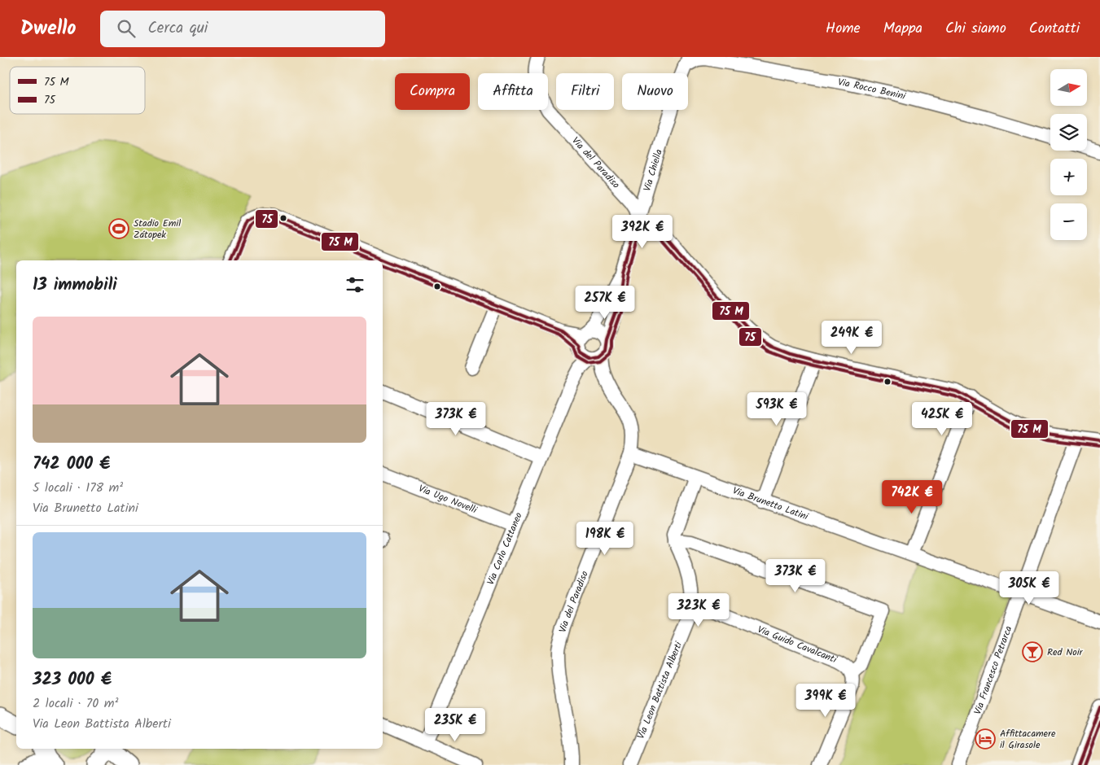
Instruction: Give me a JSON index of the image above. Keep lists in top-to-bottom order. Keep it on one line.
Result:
{"streets":{"street":["Via Rocco Benini","Via del Paradiso","Via Chiella","Via Ugo Novelli","Via Brunetto Latini","Via Carlo Cattaneo","Via Guido Cavalcanti","Via Francesco Petrarca","Via Leon Battista Alberti"]},"crossings":[["Via Rocco Benini","Via Chiella"],["Via del Paradiso","Via Chiella"],["Via del Paradiso","Via Brunetto Latini"],["Via del Paradiso","Via Carlo Cattaneo"],["Via Ugo Novelli","Via Carlo Cattaneo"],["Via Brunetto Latini","Via Francesco Petrarca"],["Via Guido Cavalcanti","Via Leon Battista Alberti"]],"places":{"sports":["Stadio Emil Zátopek"],"bar":["Red Noir"],"hotel":["Affittacamere il Girasole"]},"lines":["transit line 75"],"legend":["75 M","75"],"north":"right","page":{"header":"Dwello","search":"Cerca qui","nav":["Home","Mappa","Chi siamo","Contatti"],"map_buttons":["+","−"],"chip":["Compra","Affitta","Filtri","Nuovo"],"price":["392K €","257K €","249K €","593K €","373K €","425K €","742K €","198K €","373K €","305K €","323K €","399K €","235K €"],"heading":"13 immobili","list":[{"name":"742 000 €","note":"5 locali · 178 m² · Via Brunetto Latini"},{"name":"323 000 €","note":"2 locali · 70 m² · Via Leon Battista Alberti"}]}}
